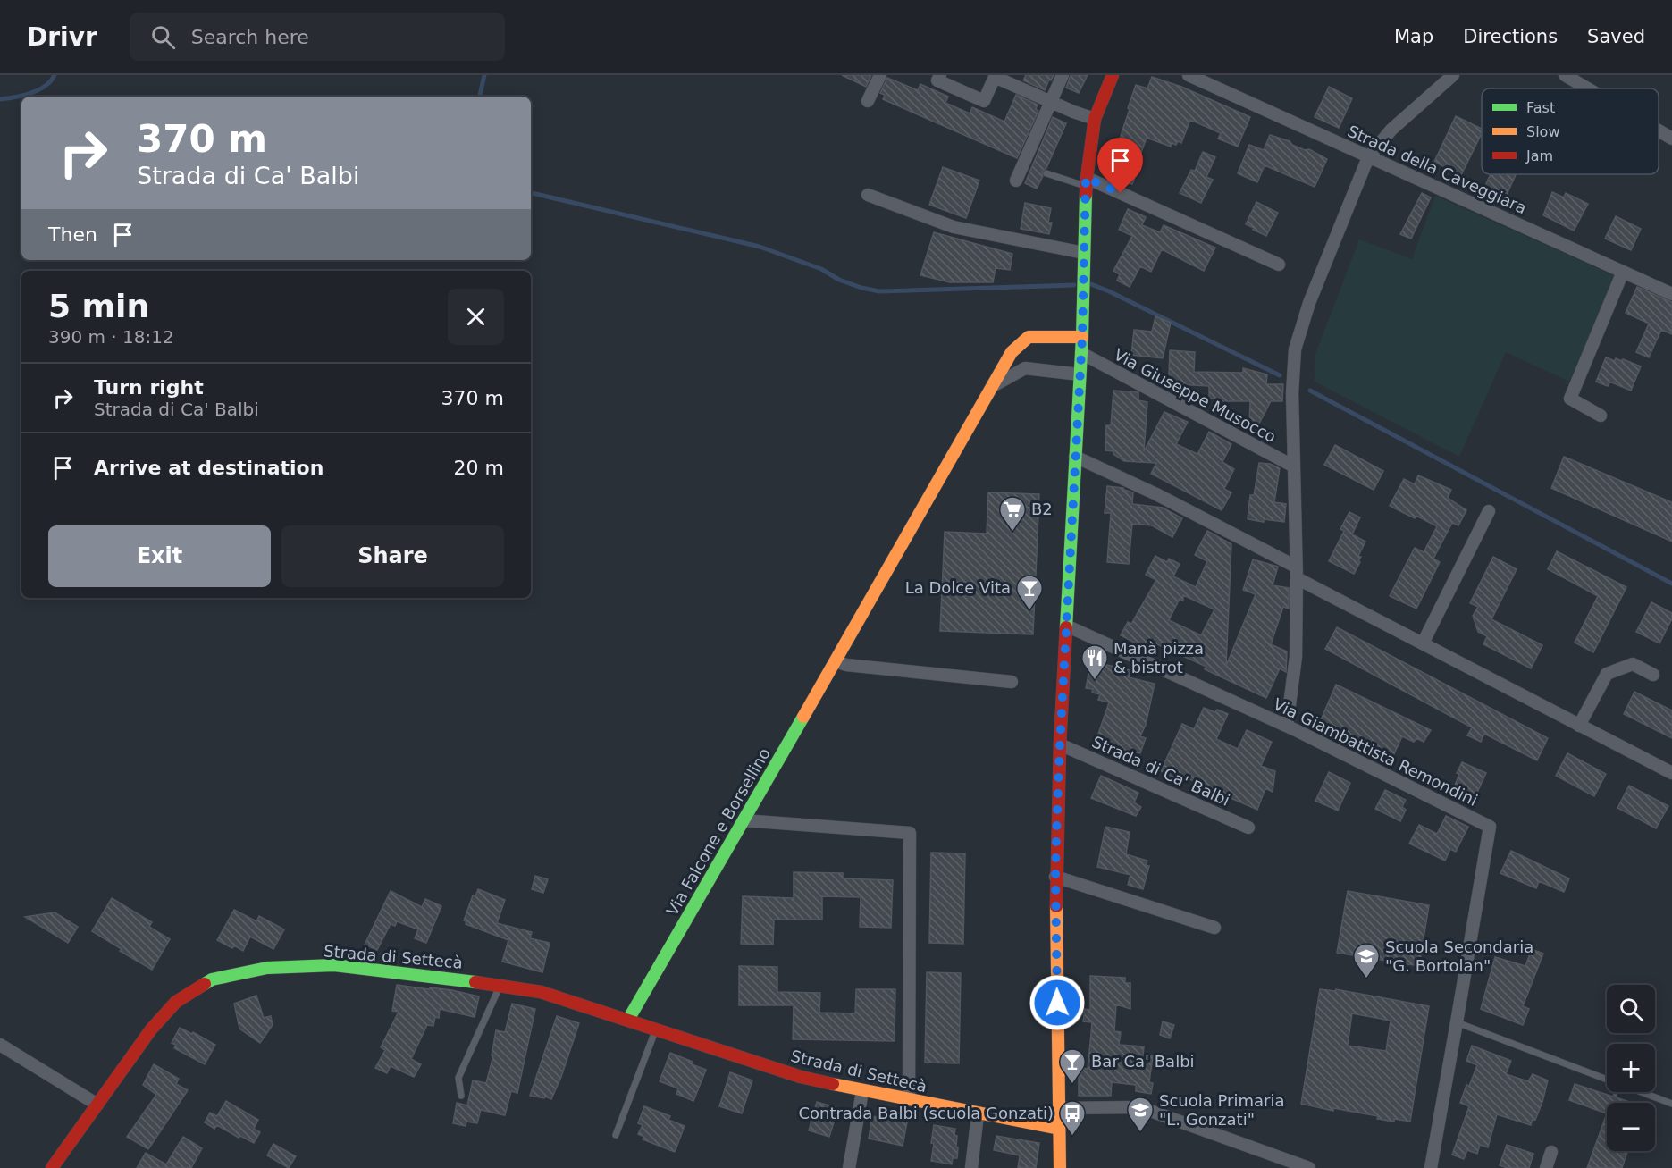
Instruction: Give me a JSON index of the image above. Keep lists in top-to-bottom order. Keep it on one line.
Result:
{"streets":{"street":["Strada della Caveggiara","Via Giuseppe Musocco","Via Giambattista Remondini","Strada di Ca' Balbi","Via Falcone e Borsellino","Strada di Settecà"]},"crossings":[["Via Falcone e Borsellino","Strada di Settecà"]],"places":{"supermarket":["B2"],"bar":["La Dolce Vita","Bar Ca' Balbi"],"restaurant":["Manà pizza & bistrot"],"school or university":["Scuola Secondaria \"G. Bortolan\"","Scuola Primaria \"L. Gonzati\""],"bus stop":["Contrada Balbi (scuola Gonzati)"]},"legend":["Fast","Slow","Jam"],"page":{"header":"Drivr","search":"Search here","nav":["Map","Directions","Saved"],"turn":["370 m","Strada di Ca' Balbi"],"then":"Then","heading":["5 min","390 m · 18:12"],"list":[{"name":"Turn right","note":"Strada di Ca' Balbi","value":"370 m"},{"name":"Arrive at destination","value":"20 m"}],"buttons":["Exit","Share"],"map_buttons":["+","−"]}}
